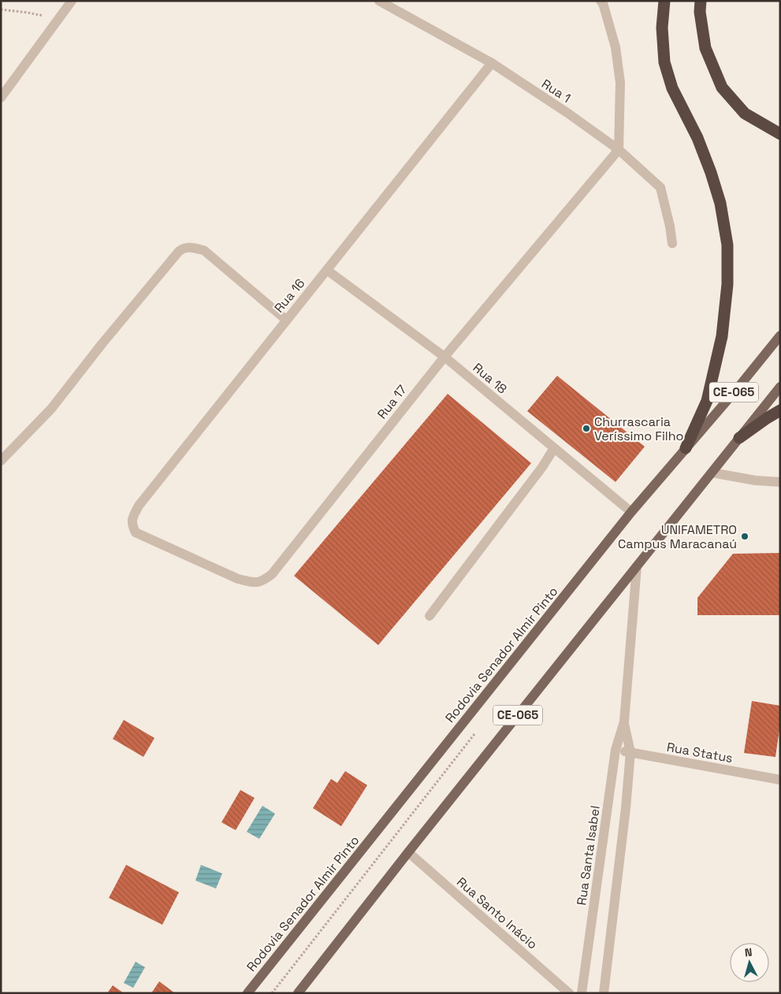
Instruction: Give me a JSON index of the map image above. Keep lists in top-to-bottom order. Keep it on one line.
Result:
{"streets":{"main road":["CE-065","Rodovia Senador Almir Pinto"],"street":["Rua 1","Rua 16","Rua 18","Rua 17","Rua Status","Rua Santa Isabel","Rua Santo Inácio"]},"crossings":[["Rua 1","Rua 16"],["Rua 1","Rua 17"],["Rua 16","Rua 18"],["Rua 16","Rua 17"],["Rua 18","Rua 17"],["Rua 18","Rodovia Senador Almir Pinto"],["CE-065","Rua Santa Isabel"],["CE-065","Rua Santo Inácio"],["Rua Status","Rua Santa Isabel"]],"places":["Churrascaria Veríssimo Filho","UNIFAMETRO Campus Maracanaú"],"north":"top"}
